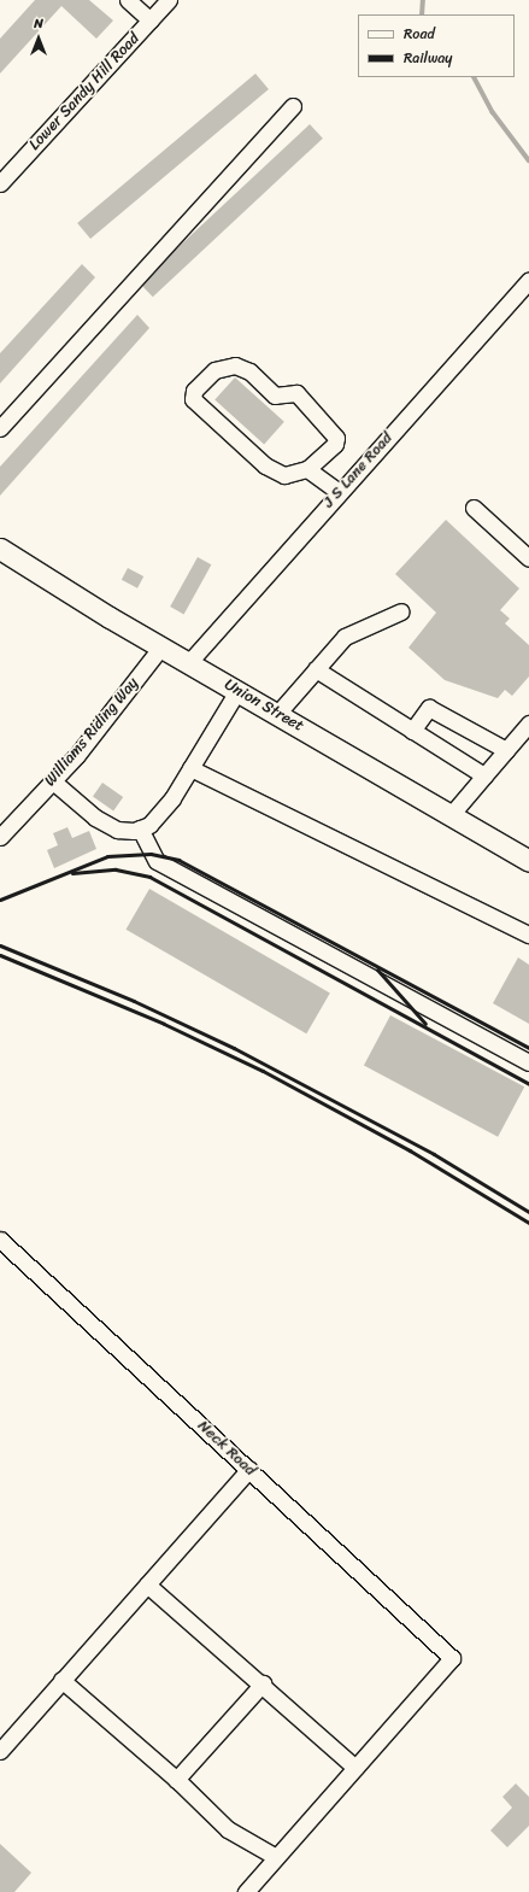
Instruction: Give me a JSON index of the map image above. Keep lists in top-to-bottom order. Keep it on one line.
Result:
{"streets":{"main road":["Union Street"],"street":["Lower Sandy Hill Road","J S Lane Road","Williams Riding Way","Neck Road"]},"crossings":[["J S Lane Road","Union Street"],["Union Street","Williams Riding Way"]],"legend":["Road","Railway"],"north":"top"}
